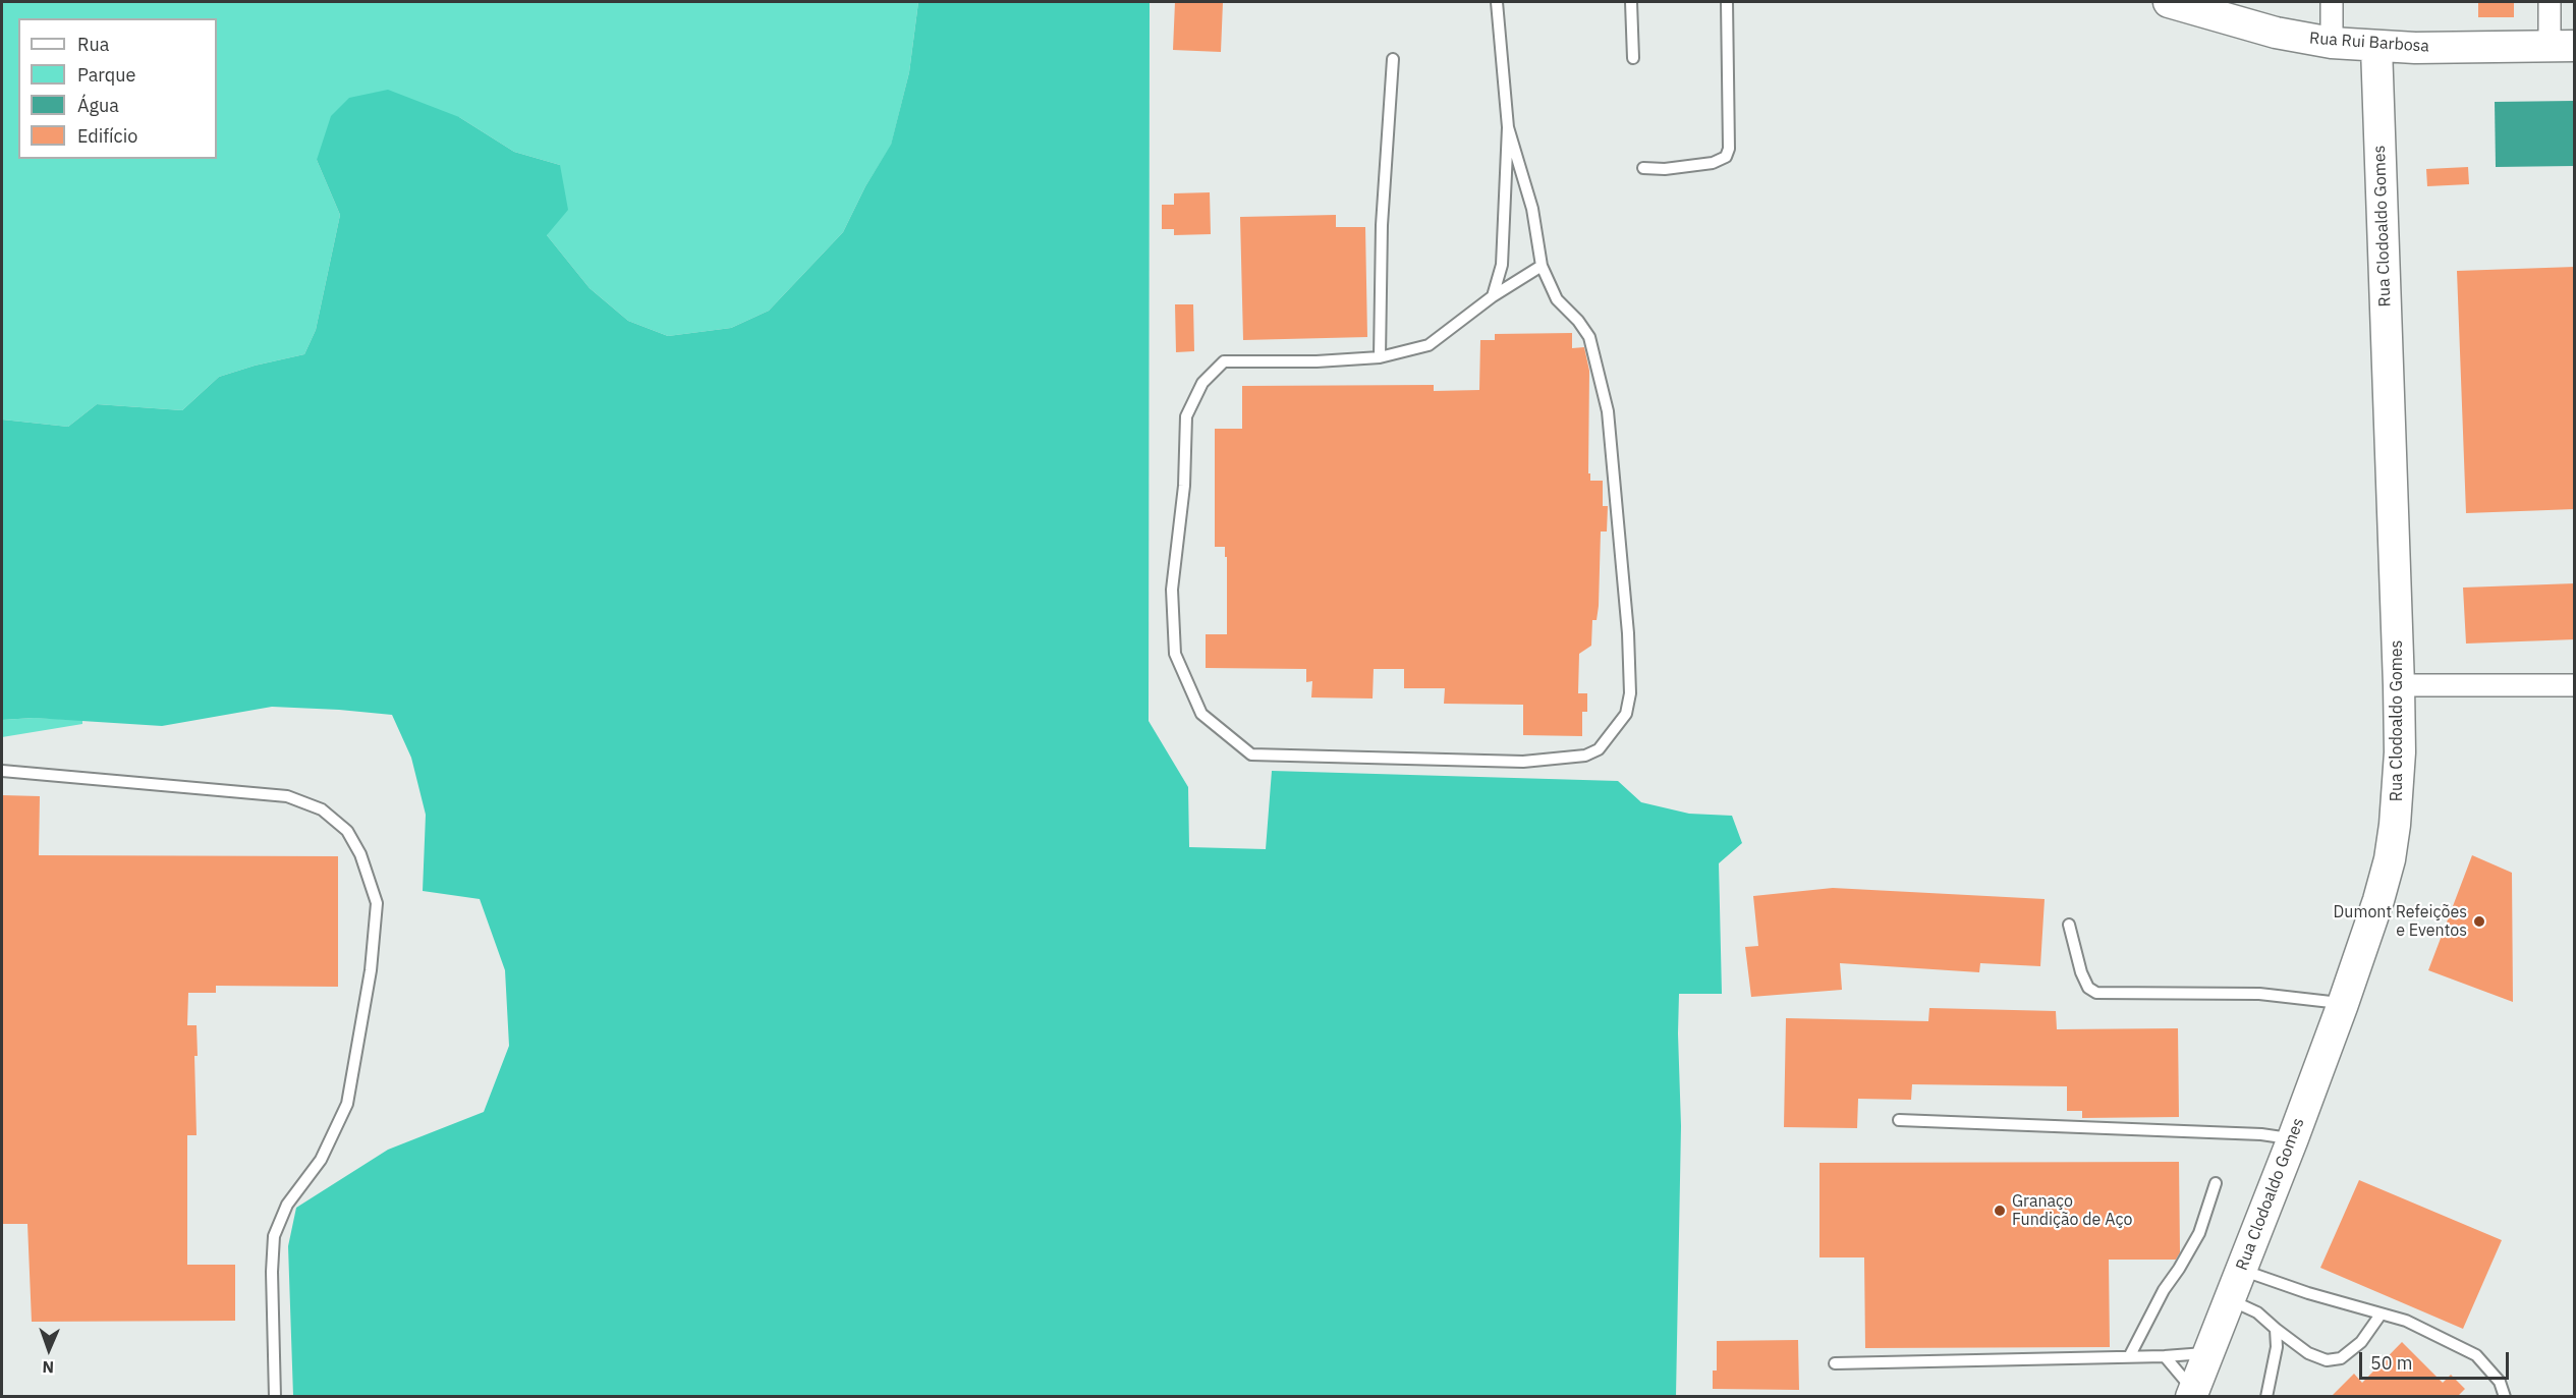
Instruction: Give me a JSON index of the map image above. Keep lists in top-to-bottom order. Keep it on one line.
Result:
{"streets":{"main road":["Rua Rui Barbosa","Rua Clodoaldo Gomes"]},"crossings":[["Rua Rui Barbosa","Rua Clodoaldo Gomes"]],"places":["Dumont Refeições e Eventos","Granaço Fundição de Aço"],"legend":["Rua","Parque","Água","Edifício"],"scale_bar":"50 m","north":"bottom"}
